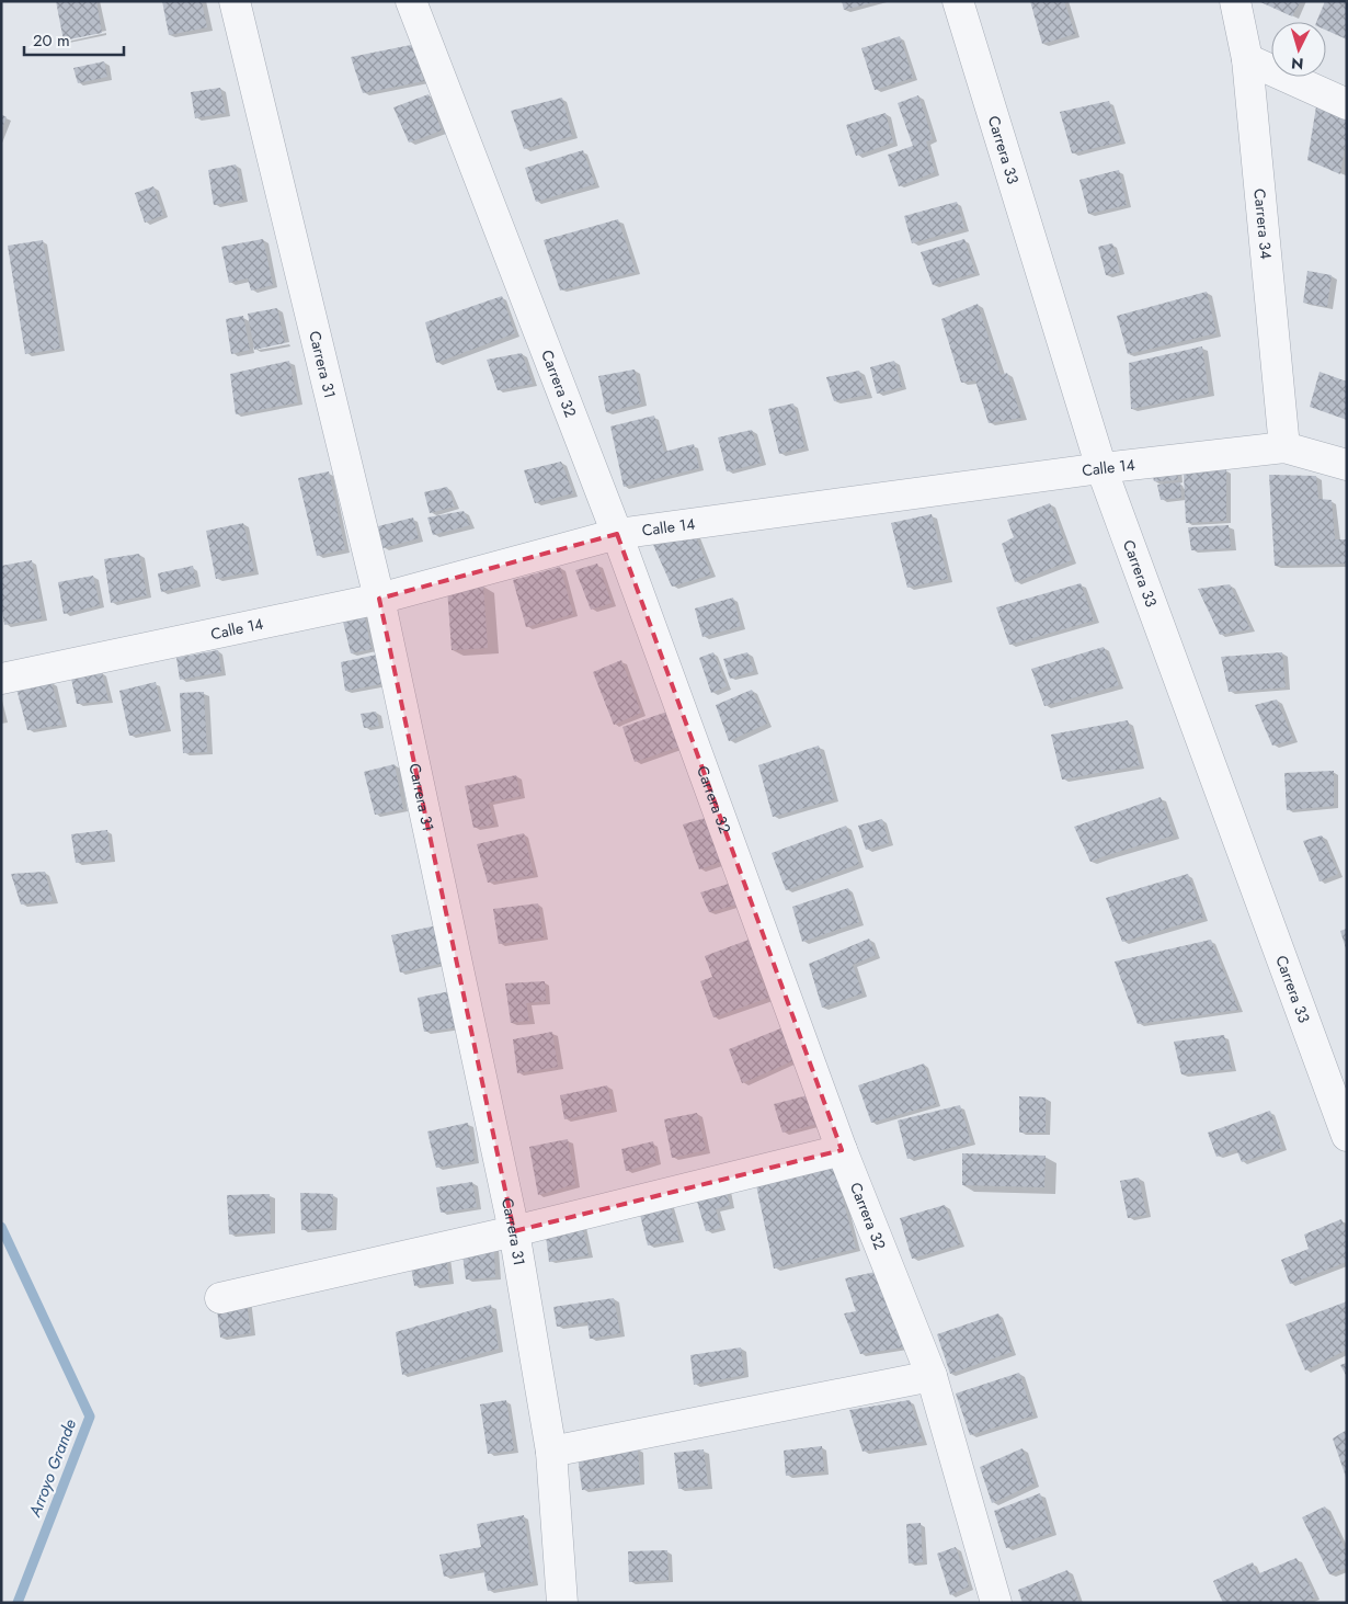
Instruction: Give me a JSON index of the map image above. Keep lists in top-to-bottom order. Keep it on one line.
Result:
{"streets":{"street":["Carrera 33","Carrera 34","Carrera 31","Carrera 32","Calle 14"]},"crossings":[["Carrera 33","Calle 14"],["Carrera 34","Calle 14"],["Carrera 31","Calle 14"],["Carrera 32","Calle 14"]],"water":["Arroyo Grande"],"scale_bar":"20 m","north":"bottom"}
